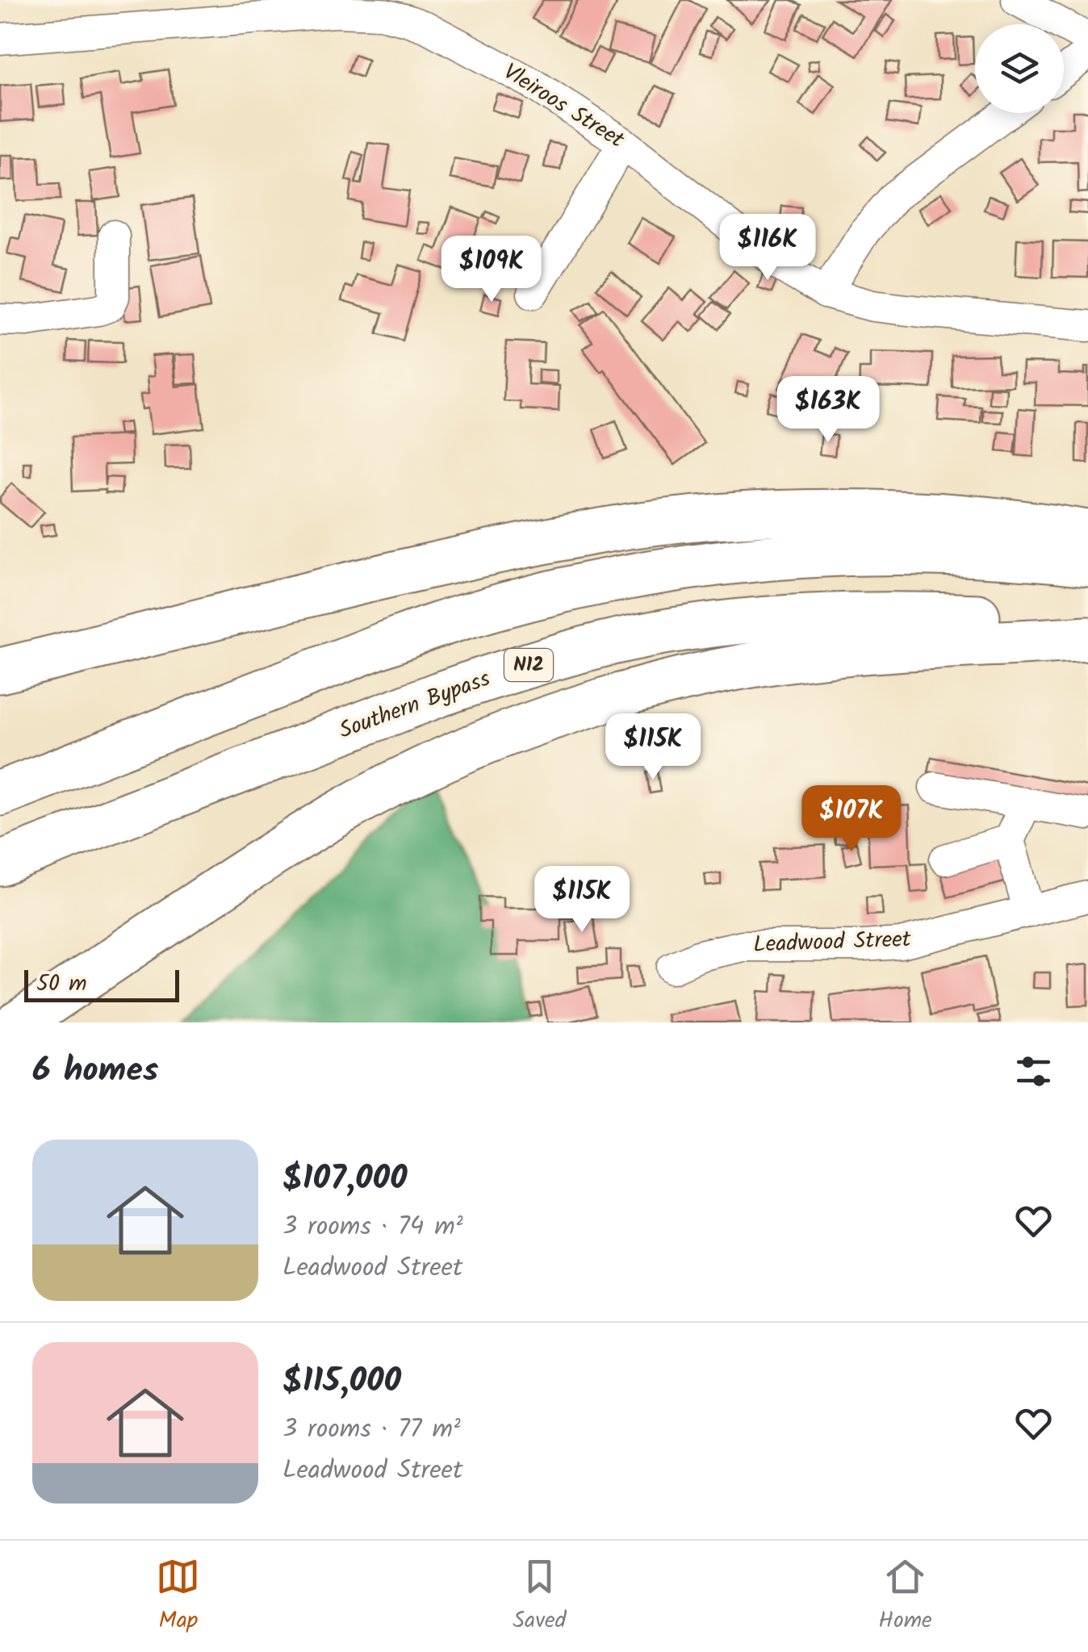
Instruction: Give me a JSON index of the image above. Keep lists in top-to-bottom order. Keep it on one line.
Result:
{"streets":{"highway":["N12","Southern Bypass"],"street":["Vleiroos Street","Leadwood Street"]},"scale_bar":"50 m","page":{"price":["$116K","$109K","$163K","$115K","$107K","$115K"],"scale":"50 m","heading":"6 homes","list":[{"name":"$107,000","note":"3 rooms · 74 m² · Leadwood Street"},{"name":"$115,000","note":"3 rooms · 77 m² · Leadwood Street"}],"tabs":["Map","Saved","Home"]}}
